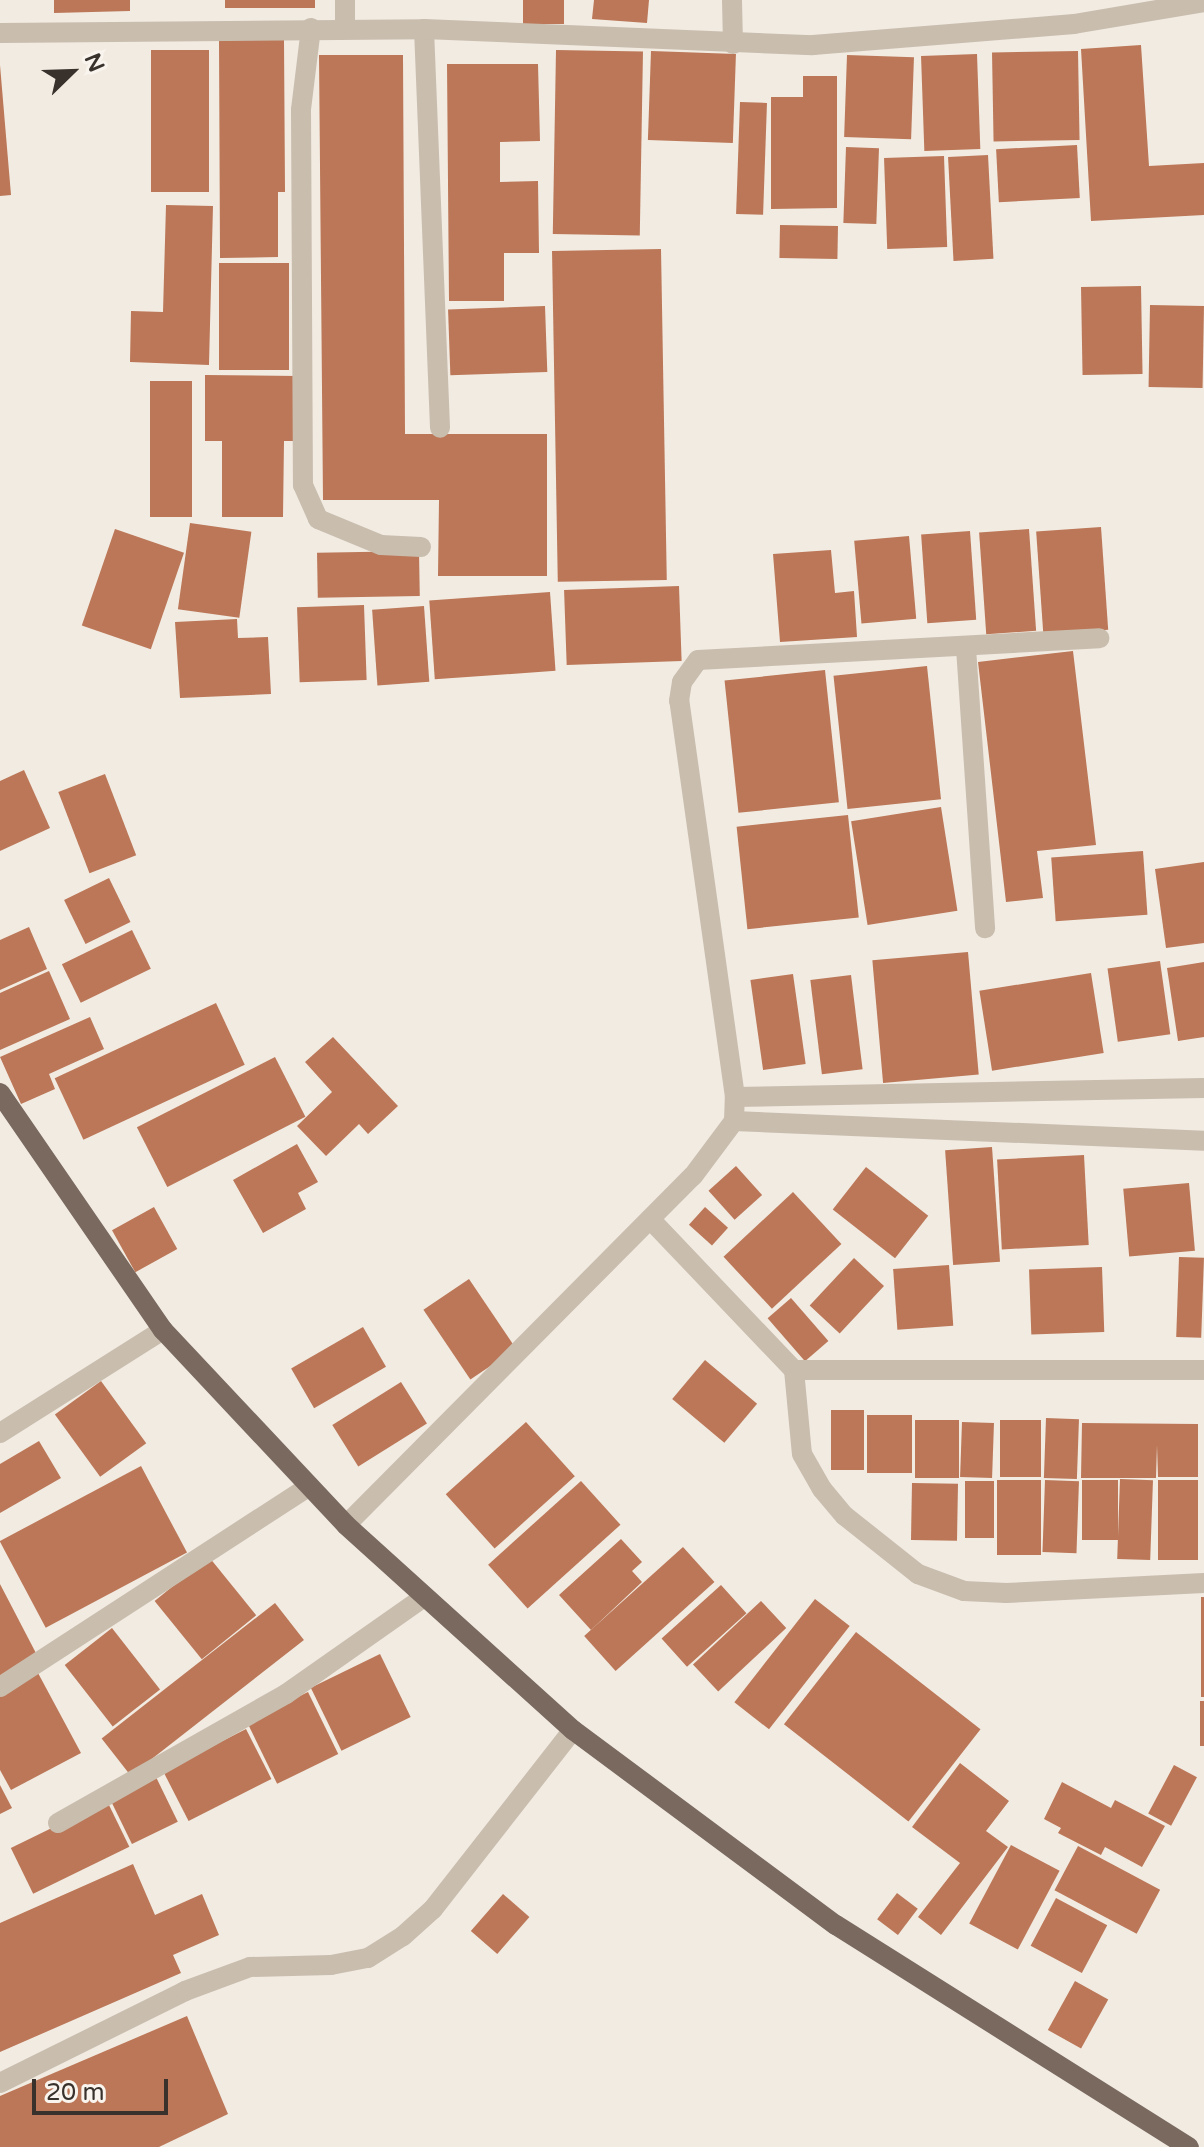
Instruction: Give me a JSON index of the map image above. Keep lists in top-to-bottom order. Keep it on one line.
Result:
{"scale_bar":"20 m","north":"top right"}
